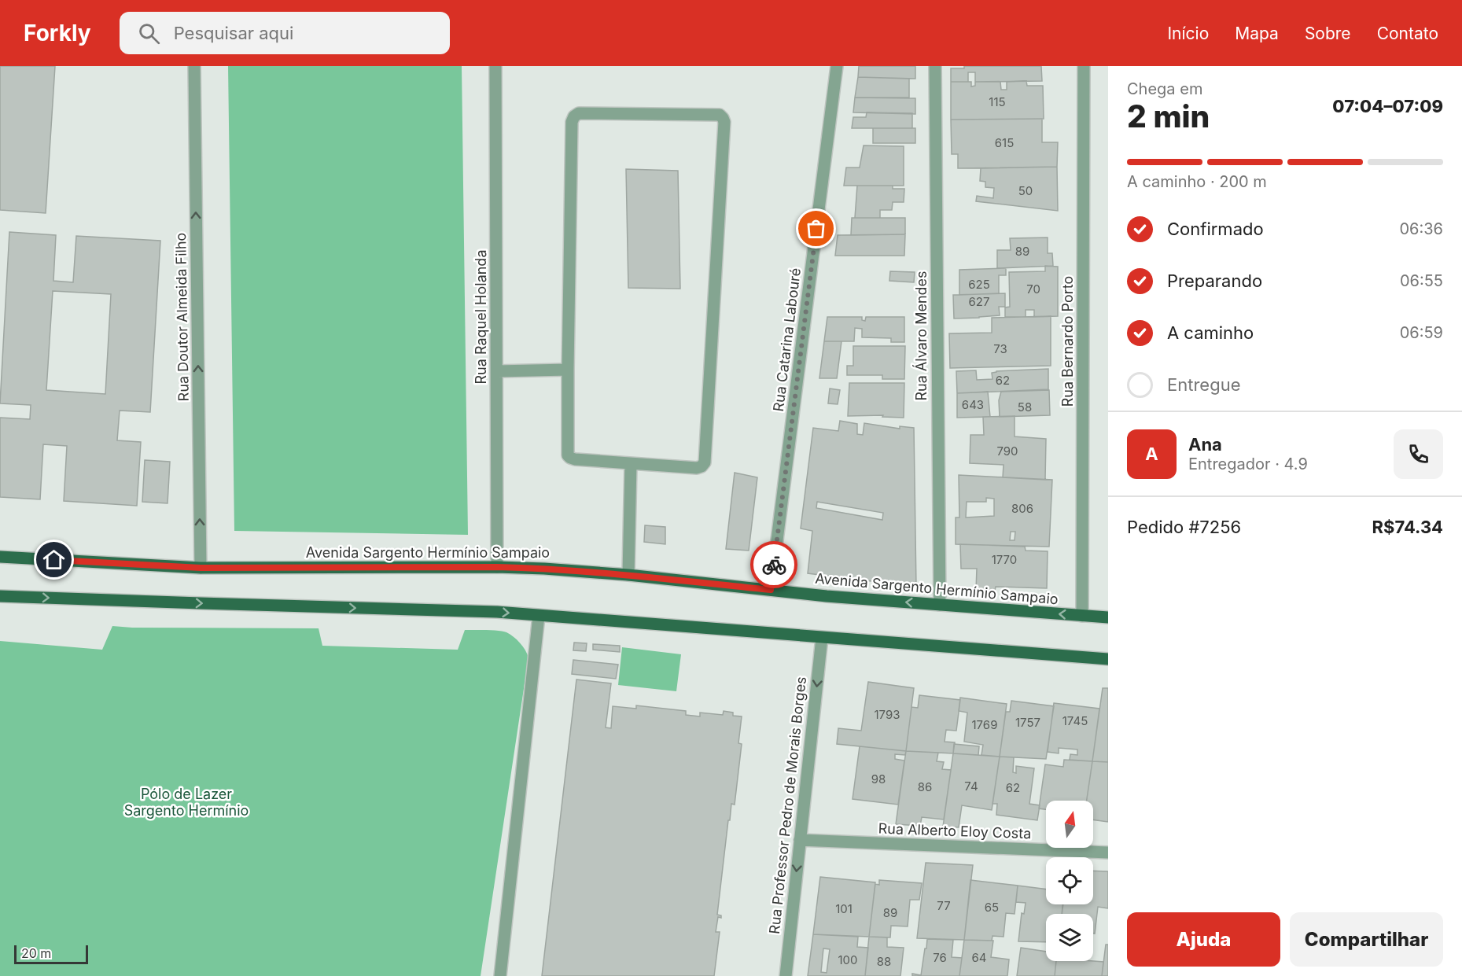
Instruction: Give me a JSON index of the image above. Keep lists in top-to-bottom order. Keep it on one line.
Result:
{"streets":{"main road":["Avenida Sargento Hermínio Sampaio"],"street":["Rua Doutor Almeida Filho","Rua Raquel Holanda","Rua Álvaro Mendes","Rua Catarina Labouré","Rua Bernardo Porto","Rua Professor Pedro de Morais Borges","Rua Alberto Eloy Costa"]},"crossings":[["Rua Doutor Almeida Filho","Avenida Sargento Hermínio Sampaio"],["Rua Raquel Holanda","Avenida Sargento Hermínio Sampaio"],["Rua Álvaro Mendes","Avenida Sargento Hermínio Sampaio"],["Rua Catarina Labouré","Avenida Sargento Hermínio Sampaio"],["Rua Bernardo Porto","Avenida Sargento Hermínio Sampaio"],["Rua Professor Pedro de Morais Borges","Rua Alberto Eloy Costa"]],"one_way":["Rua Doutor Almeida Filho","Rua Professor Pedro de Morais Borges"],"parks":["Pólo de Lazer Sargento Hermínio"],"house_numbers":["115","615","50","89","625","70","627","73","62","643","58","790","806","1770","1793","1745","1757","1769","98","74","86","62","77","65","101","89","76","64","100","88"],"scale_bar":"20 m","north":"top","page":{"header":"Forkly","search":"Pesquisar aqui","nav":["Início","Mapa","Sobre","Contato"],"heading":["2 min","Chega em","07:04–07:09"],"panel":["Ana","Entregador · 4.9","Pedido #7256","R$74.34"],"bar":"A caminho · 200 m","list":[["Confirmado","06:36"],["Preparando","06:55"],["A caminho","06:59"],"Entregue"],"round":"A","buttons":["Ajuda","Compartilhar"],"scale":"20 m"}}
